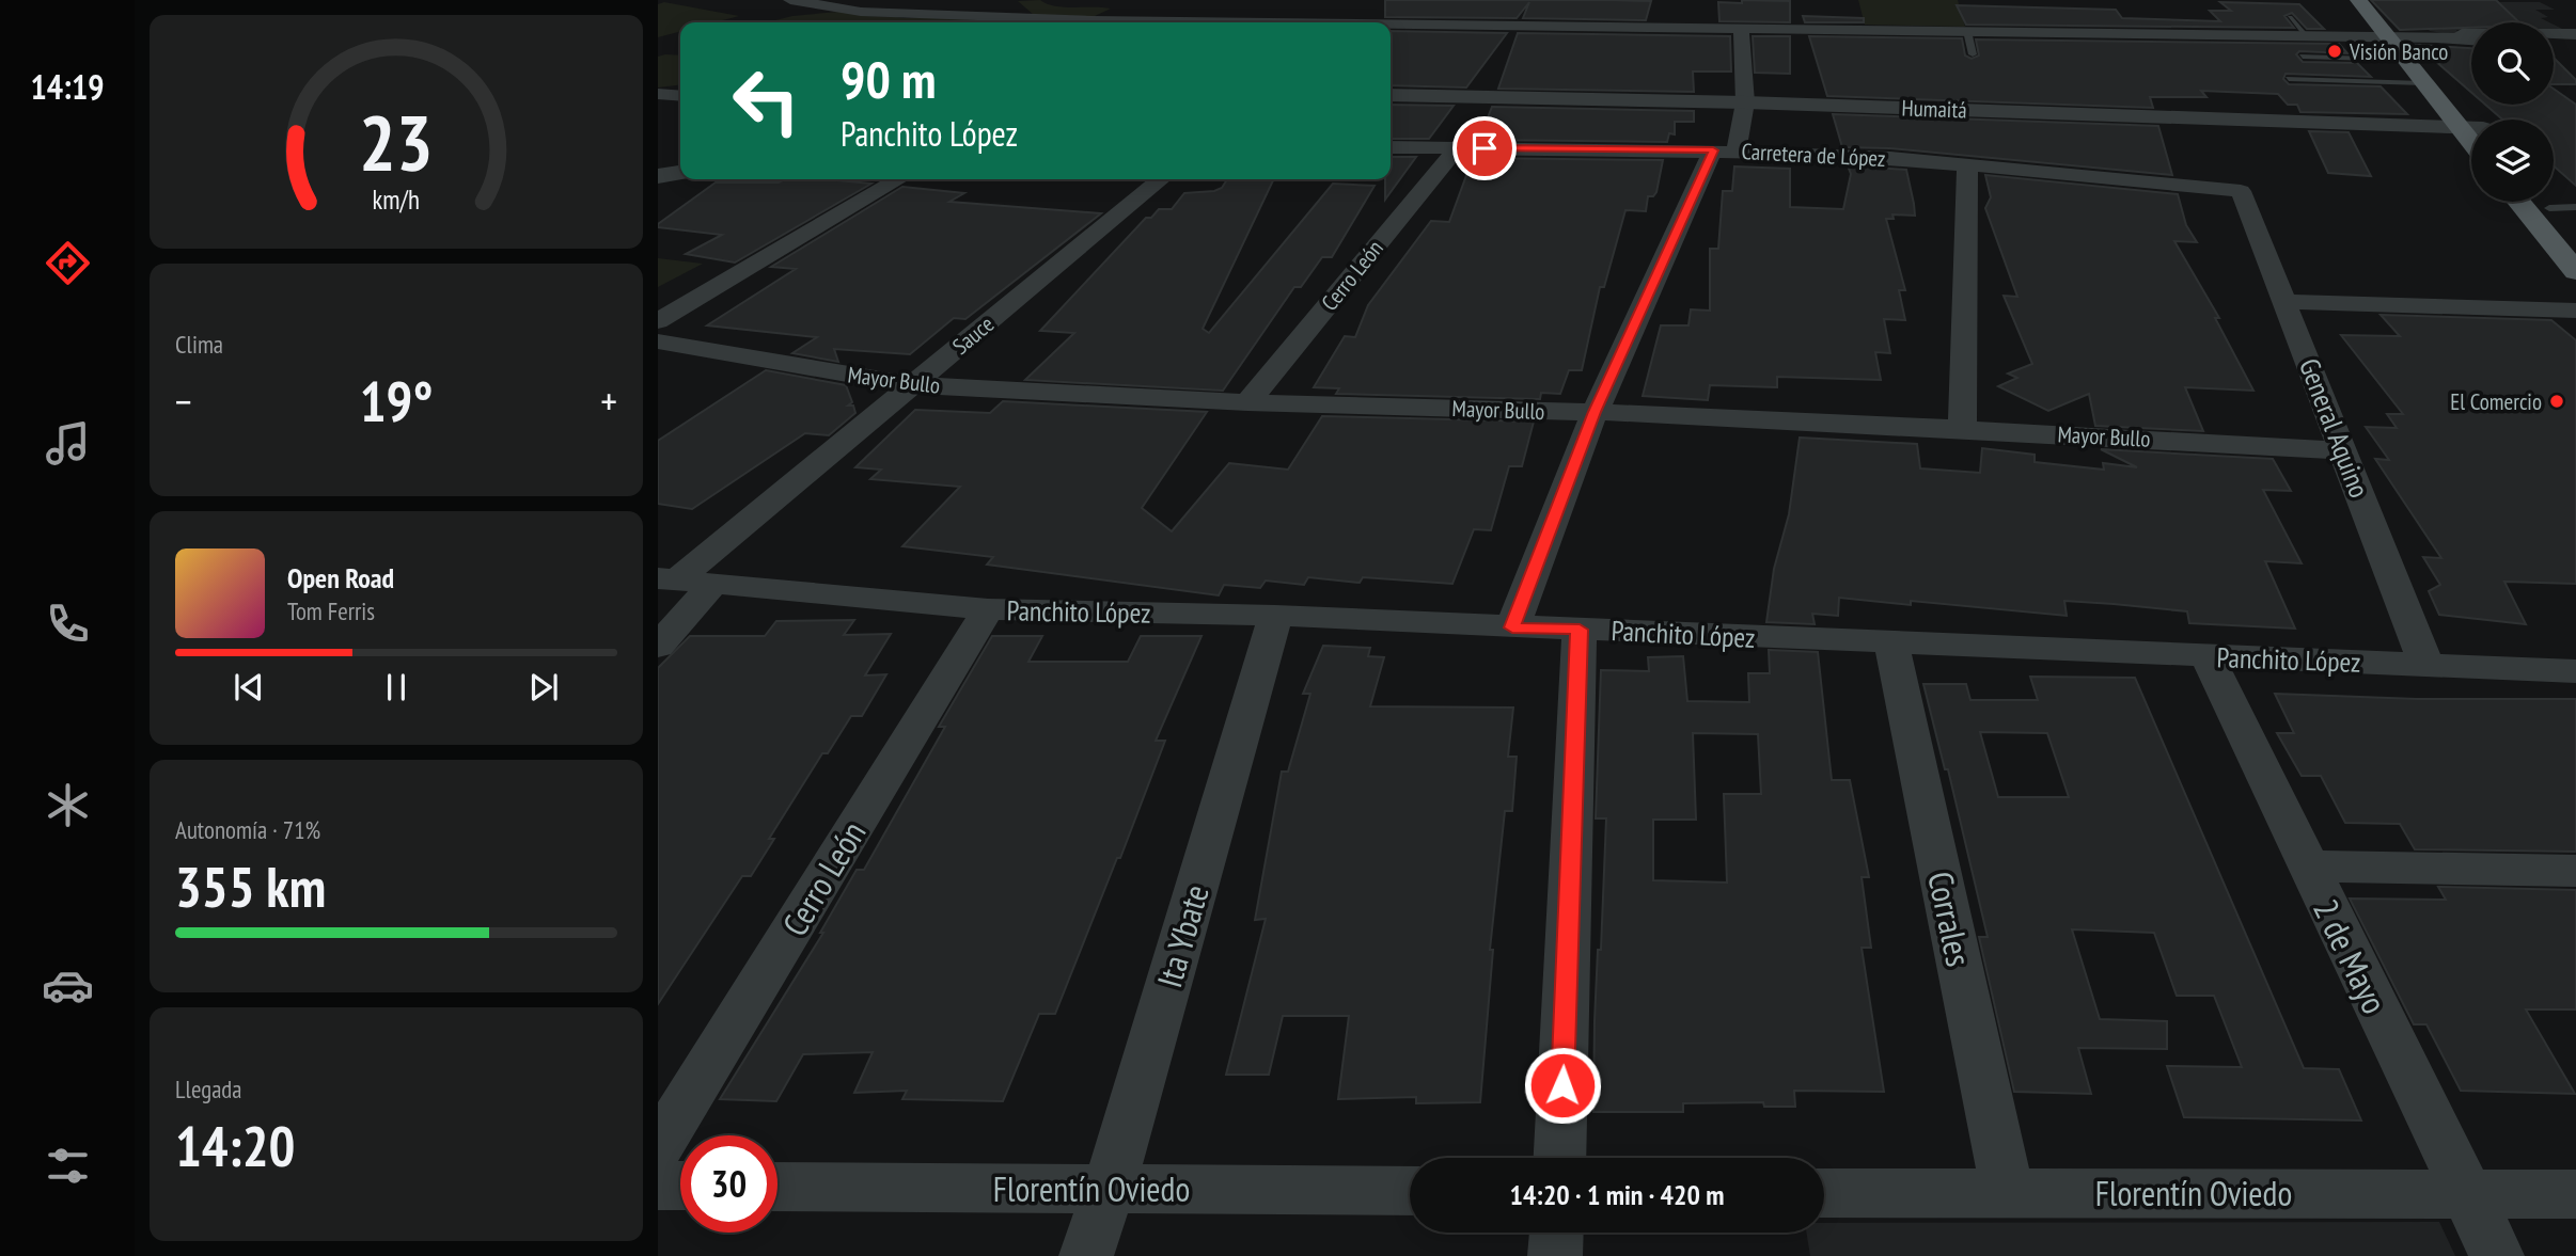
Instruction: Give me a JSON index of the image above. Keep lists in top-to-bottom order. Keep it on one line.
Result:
{"streets":{"street":["Humaitá","Carretera de López","Cerro León","Sauce","Mayor Bullo","General Aquino","Panchito López","Corrales","Ita Ybate","2 de Mayo","Florentín Oviedo"]},"crossings":[["Carretera de López","Cerro León"],["Carretera de López","General Aquino"],["Cerro León","Mayor Bullo"],["Cerro León","Panchito López"],["Sauce","Mayor Bullo"],["Sauce","Panchito López"],["Mayor Bullo","General Aquino"],["General Aquino","Panchito López"],["Panchito López","Corrales"],["Panchito López","Ita Ybate"],["Panchito López","2 de Mayo"],["Corrales","Florentín Oviedo"],["Ita Ybate","Florentín Oviedo"],["2 de Mayo","Florentín Oviedo"]],"places":["Visión Banco","El Comercio"],"page":{"tabs":"14:19","turn":["90 m","Panchito López"],"tile":["Clima",["Autonomía · 71%","355 km"],["Llegada","14:20"]],"heat":["−","19°","+"],"song":["Open Road","Tom Ferris"],"limit":"30","trip":"14:20 · 1 min · 420 m","gauge":["23","km/h"]}}
